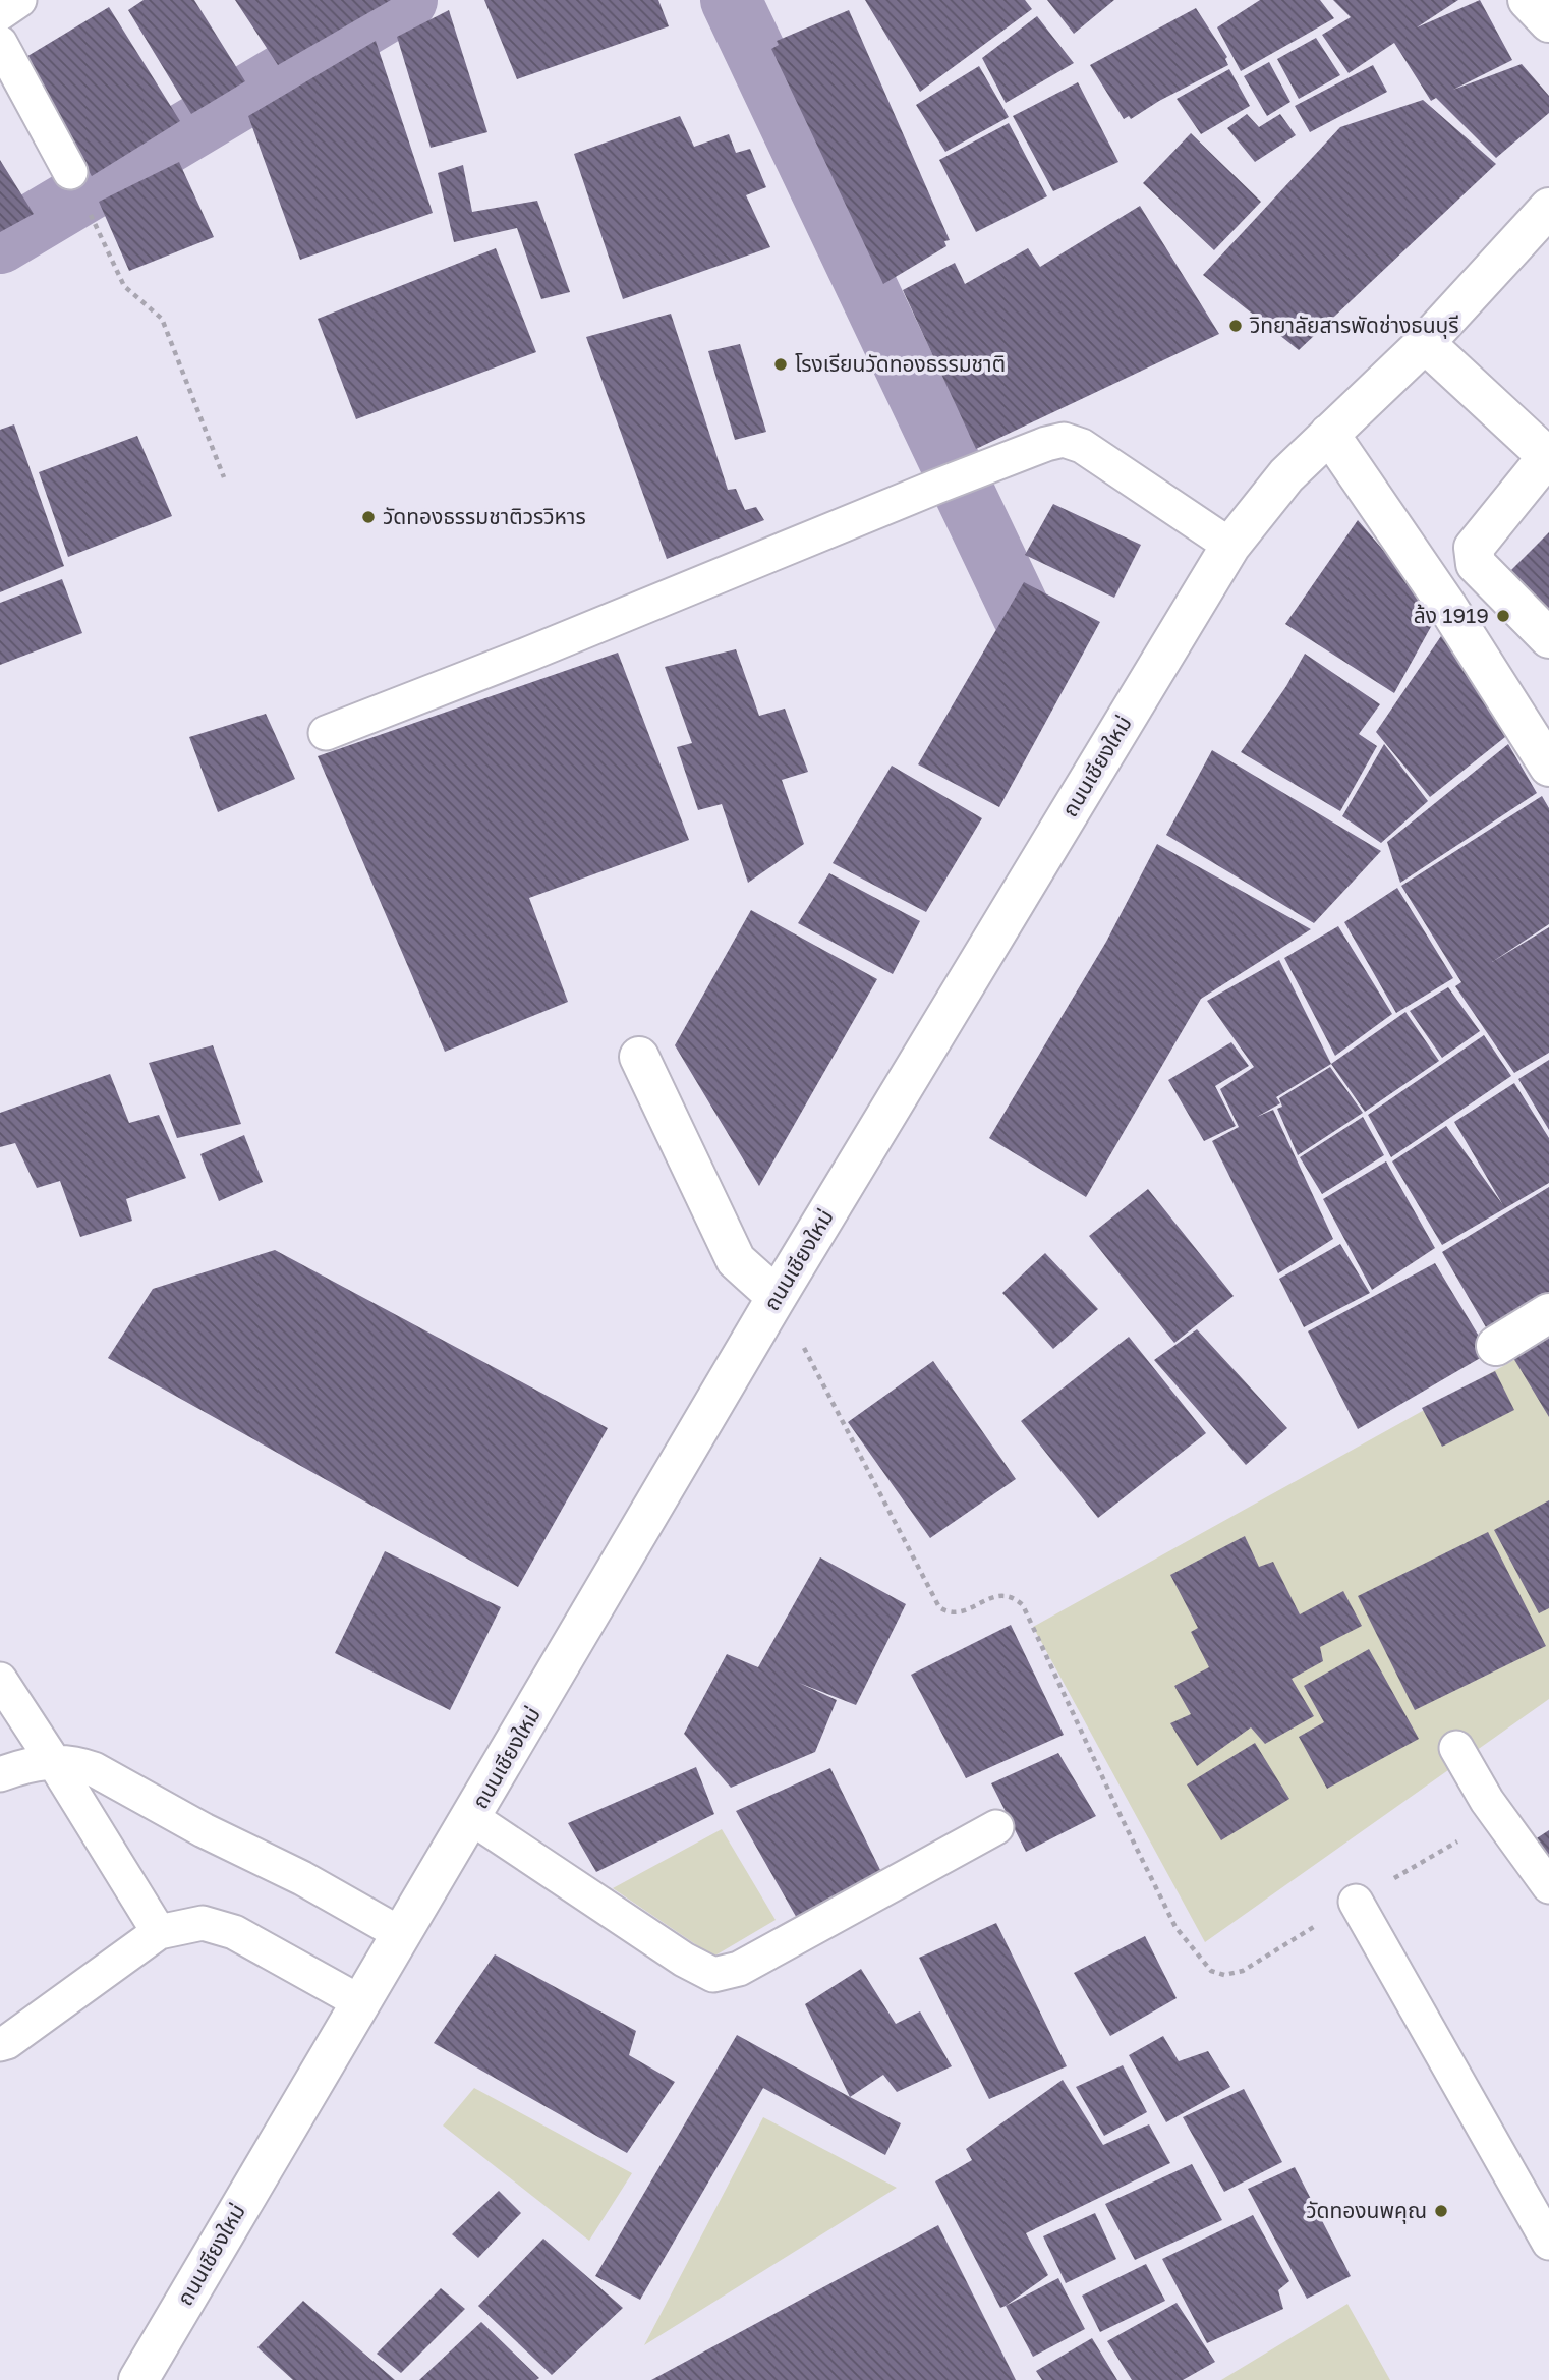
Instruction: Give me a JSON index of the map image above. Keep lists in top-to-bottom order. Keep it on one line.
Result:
{"streets":{"street":["ถนนเชียงใหม่"]},"places":["วิทยาลัยสารพัดช่างธนบุรี","โรงเรียนวัดทองธรรมชาติ","วัดทองธรรมชาติวรวิหาร","ล้ง 1919","วัดทองนพคุณ"]}
